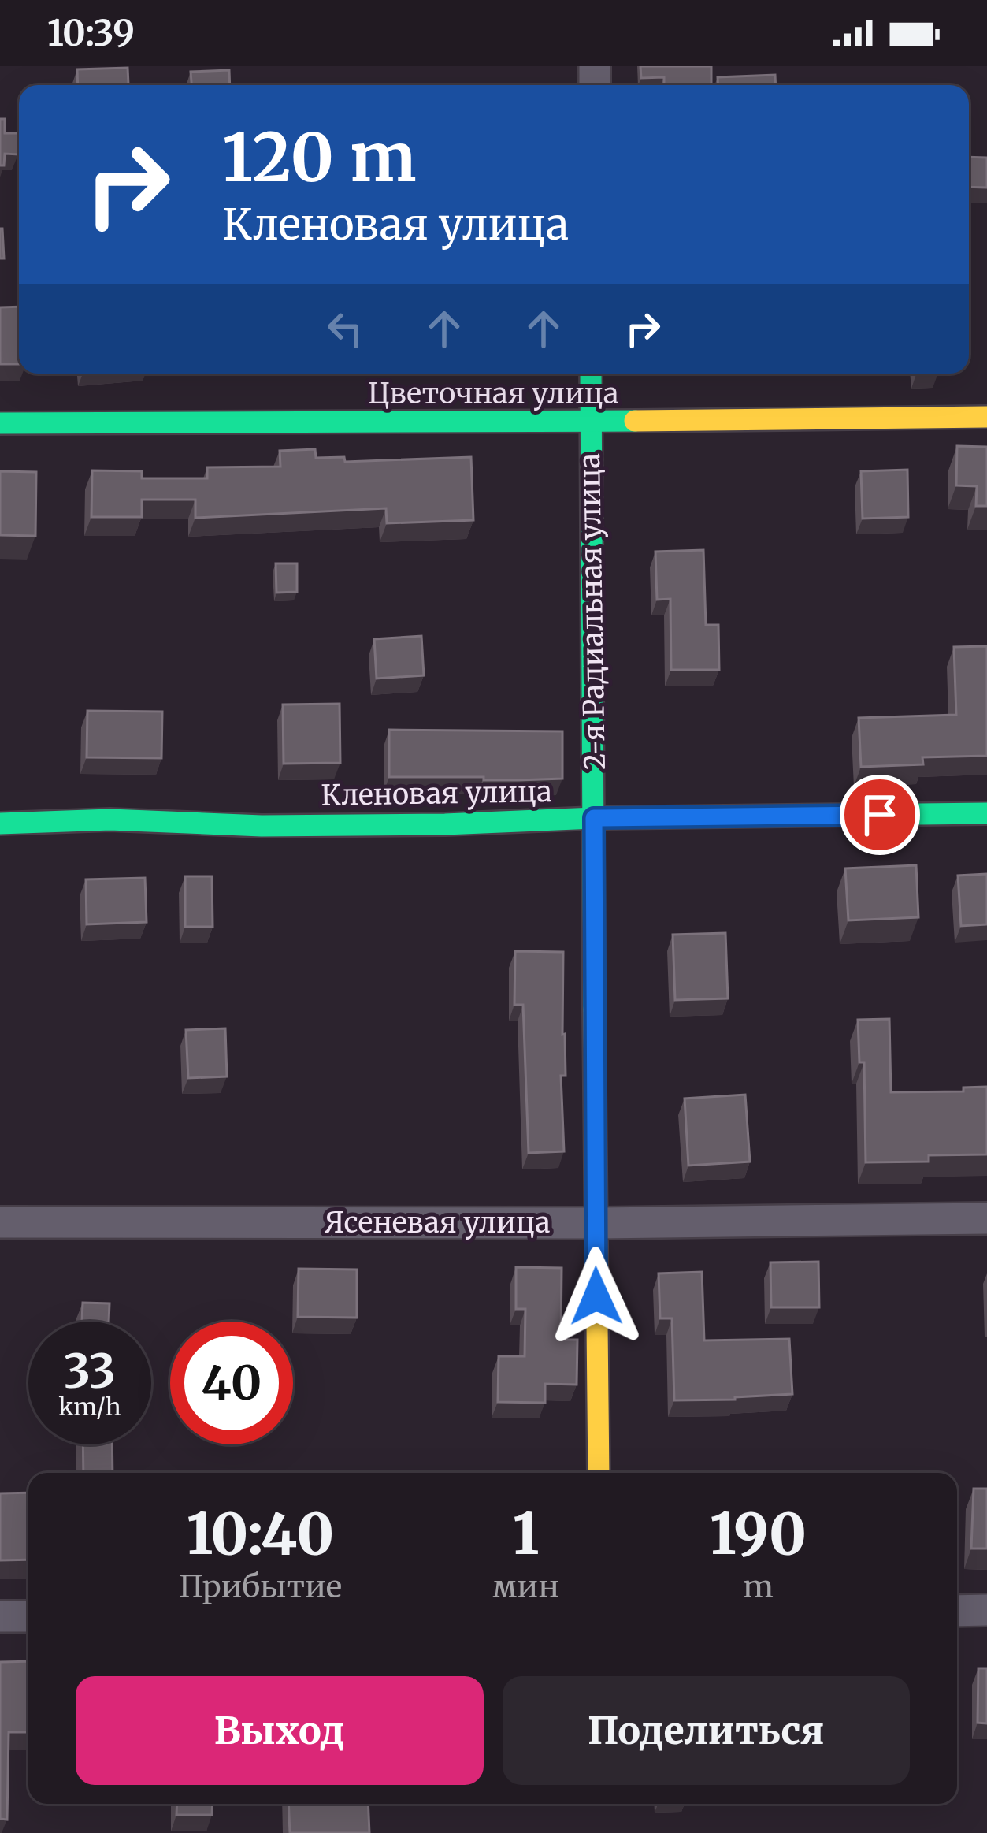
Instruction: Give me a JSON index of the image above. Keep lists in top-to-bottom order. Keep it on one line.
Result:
{"streets":{"street":["Цветочная улица","2-я Радиальная улица","Кленовая улица","Ясеневая улица"]},"crossings":[["Цветочная улица","2-я Радиальная улица"],["2-я Радиальная улица","Кленовая улица"],["2-я Радиальная улица","Ясеневая улица"]],"page":{"status":"10:39","turn":["120 m","Кленовая улица"],"speed":"33 km/h","limit":"40","eta":["10:40","Прибытие","1","мин","190","m"],"buttons":["Выход","Поделиться"]}}
